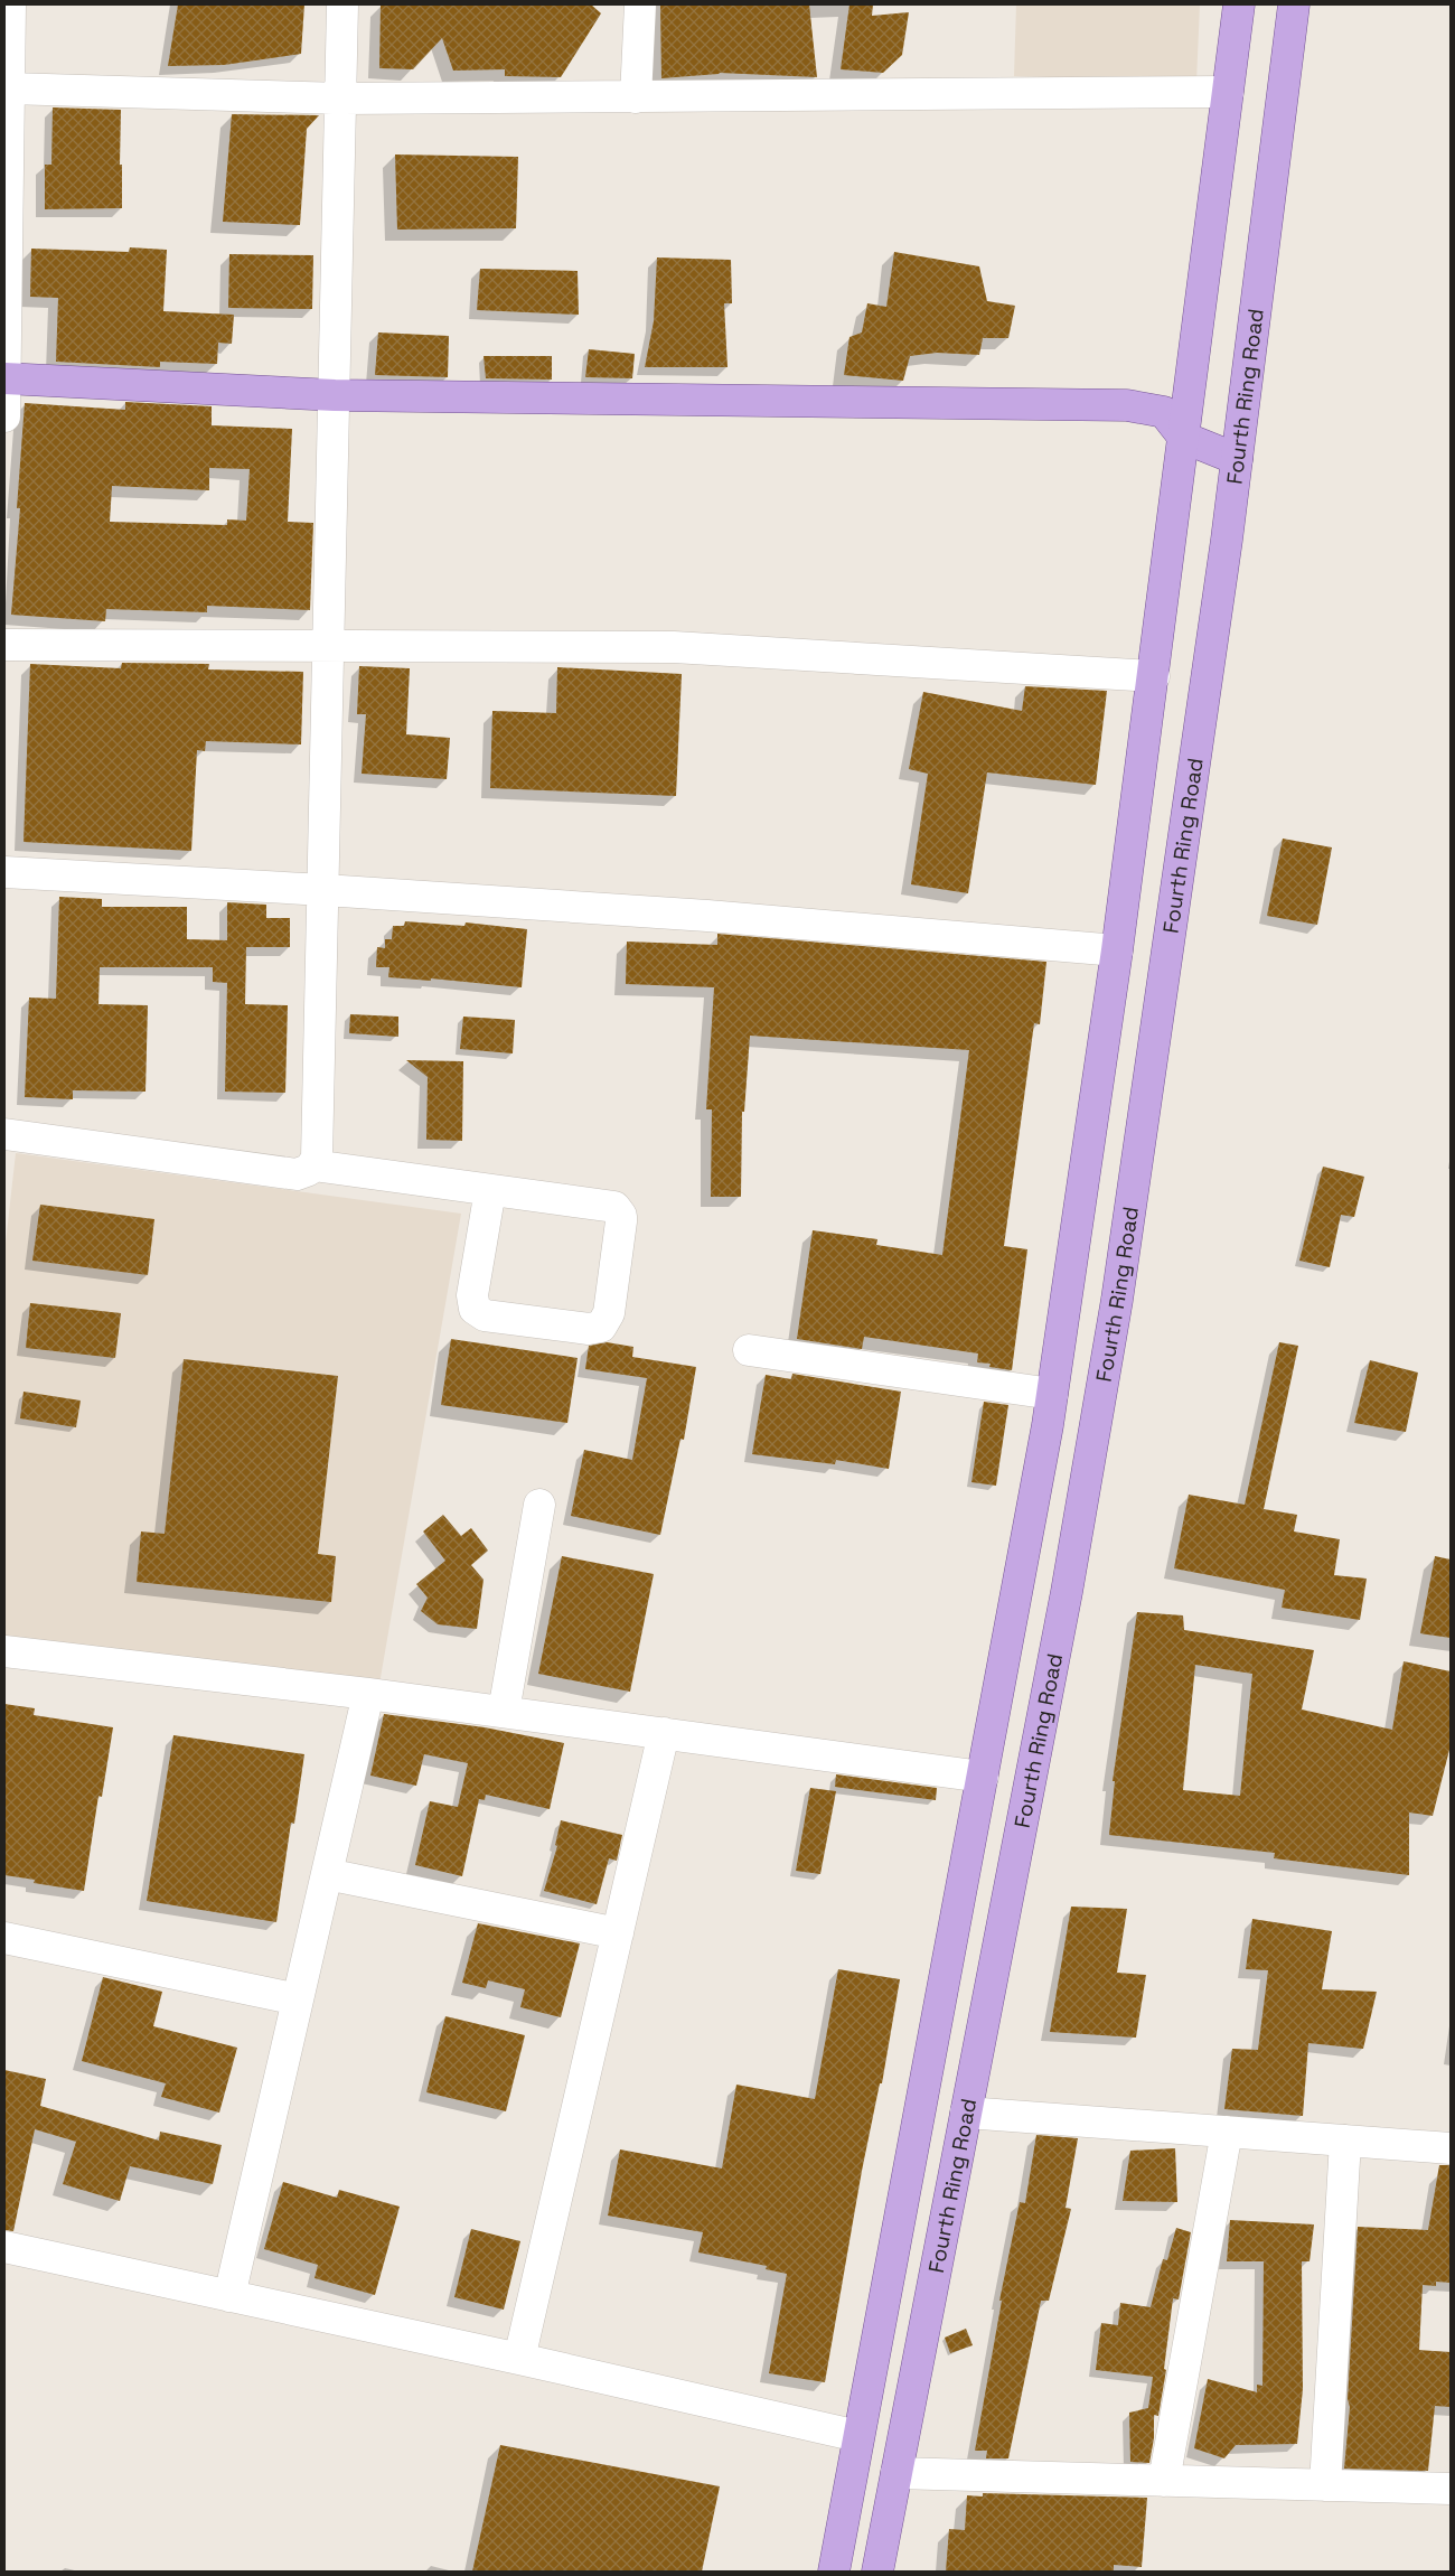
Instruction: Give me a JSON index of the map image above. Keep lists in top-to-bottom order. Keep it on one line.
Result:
{"streets":{"main road":["Fourth Ring Road"]}}
